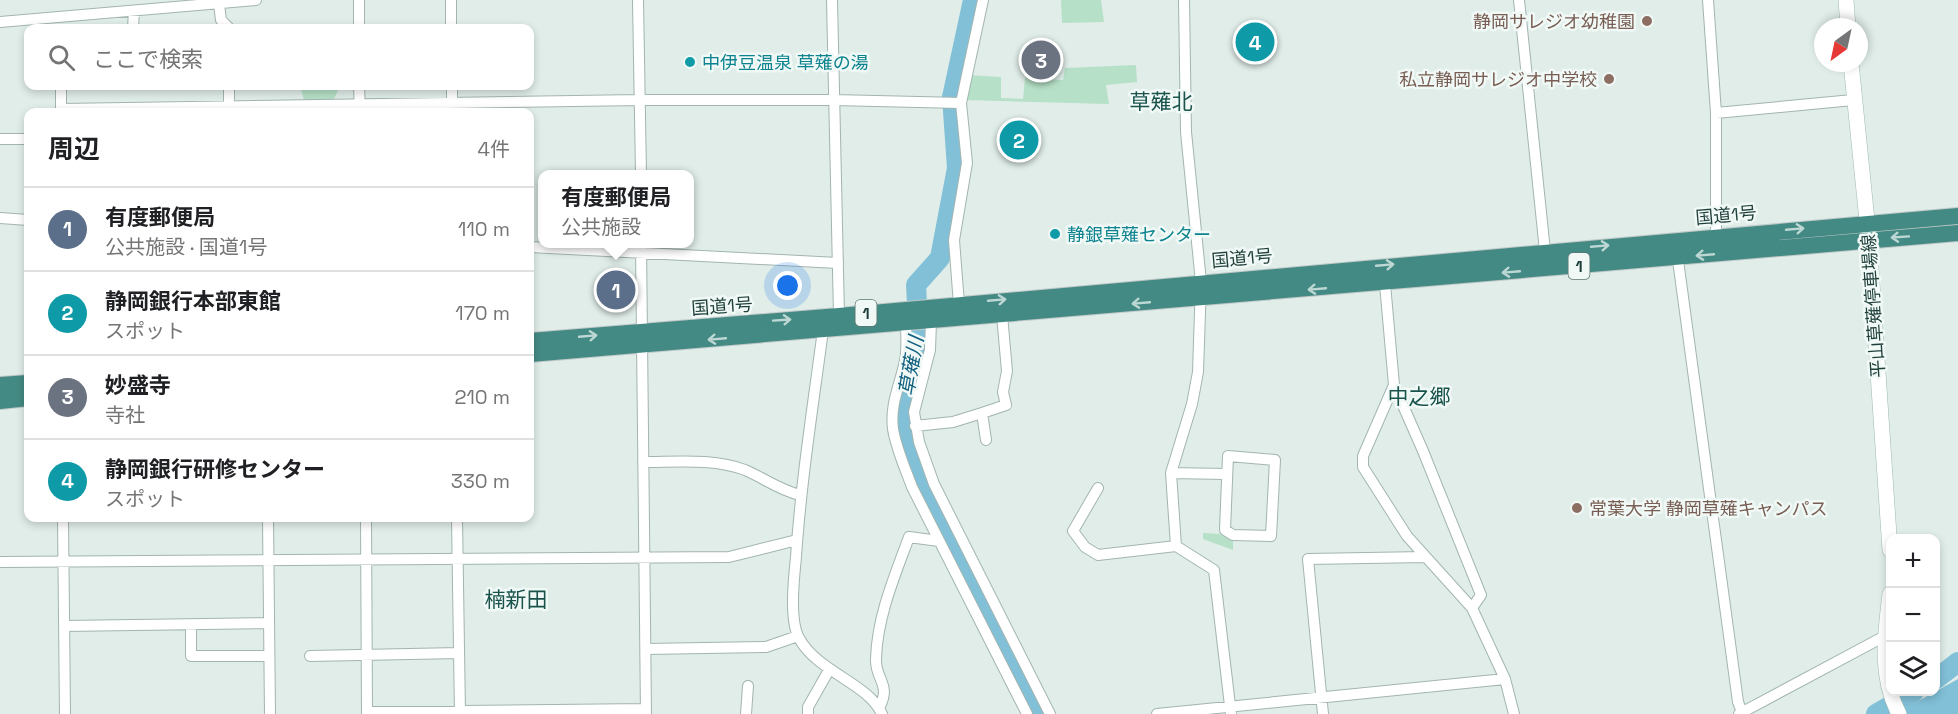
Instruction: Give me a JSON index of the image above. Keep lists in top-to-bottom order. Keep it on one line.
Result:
{"streets":{"highway":["国道1号","1"],"main road":["平山草薙停車場線"]},"crossings":[["国道1号","平山草薙停車場線"]],"districts":["草薙北","中之郷","楠新田"],"water":["草薙川"],"places":["静岡サレジオ幼稚園","中伊豆温泉 草薙の湯","私立静岡サレジオ中学校","静銀草薙センター","常葉大学 静岡草薙キャンパス"],"north":"bottom left","page":{"pins":["4","3","2","1"],"search":"ここで検索","heading":["周辺","4件"],"popup":["有度郵便局","公共施設"],"list":[{"mark":"1","name":"有度郵便局","note":"公共施設 · 国道1号","value":"110 m"},{"mark":"2","name":"静岡銀行本部東館","note":"スポット","value":"170 m"},{"mark":"3","name":"妙盛寺","note":"寺社","value":"210 m"},{"mark":"4","name":"静岡銀行研修センター","note":"スポット","value":"330 m"}],"map_buttons":["+","−"]}}
